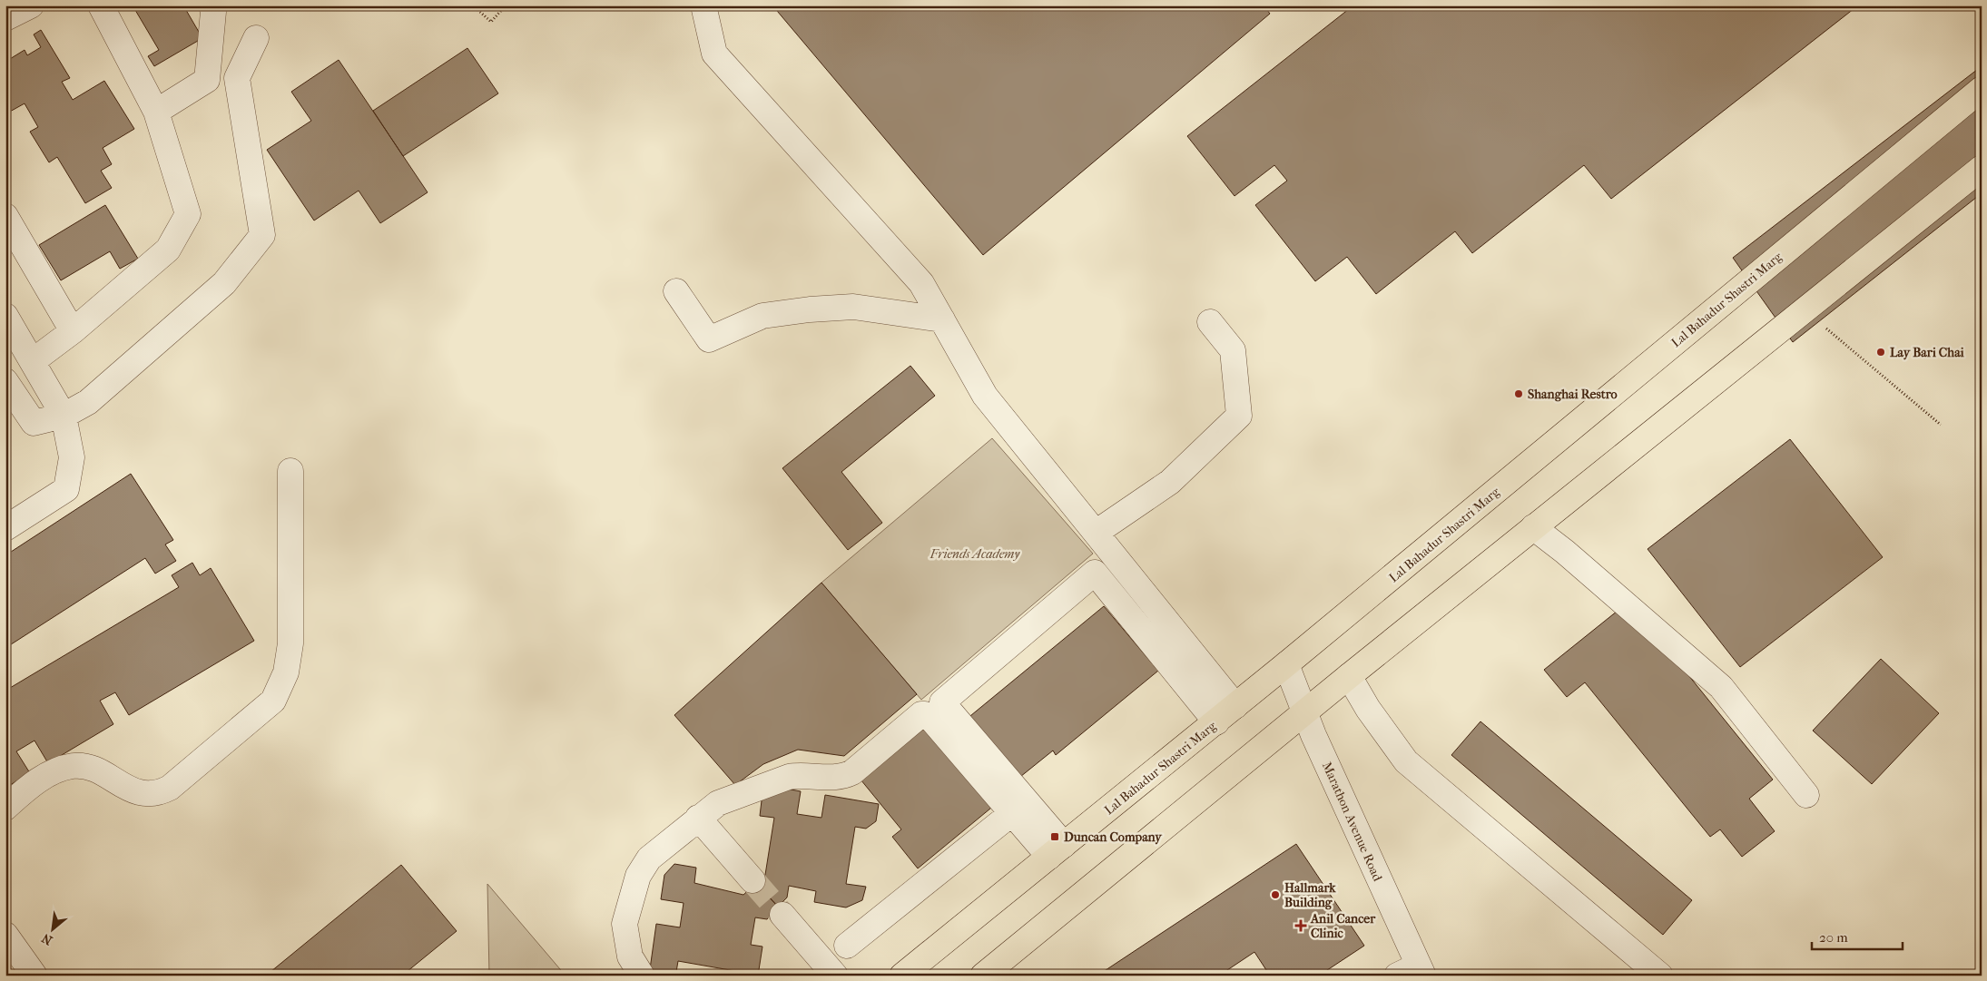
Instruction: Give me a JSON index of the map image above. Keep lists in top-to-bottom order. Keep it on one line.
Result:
{"streets":{"main road":["Lal Bahadur Shastri Marg"],"street":["Marathon Avenue Road"]},"crossings":[["Lal Bahadur Shastri Marg","Marathon Avenue Road"]],"parks":["Friends Academy"],"places":{"other":["Lay Bari Chai","Shanghai Restro","Hallmark Building"],"transit":["Duncan Company"],"health":["Anil Cancer Clinic"]},"scale_bar":"20 m","north":"bottom left"}
